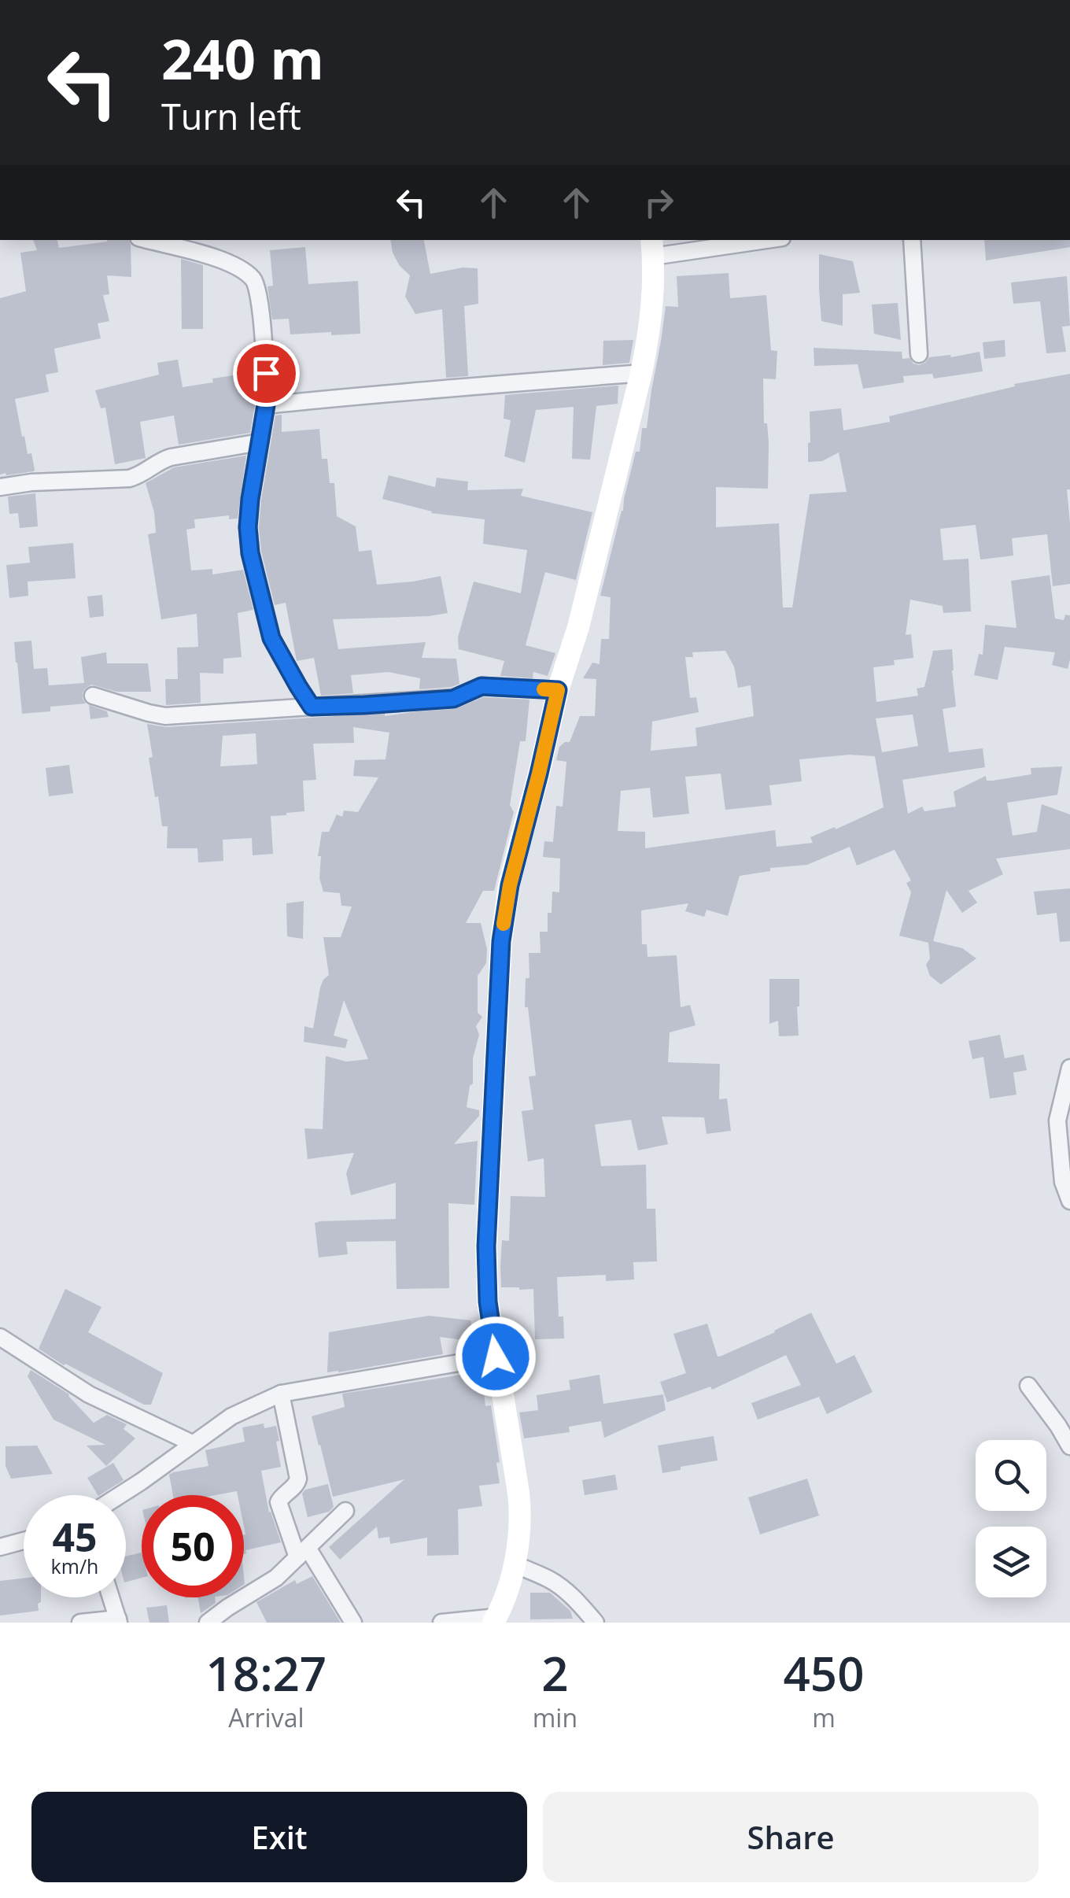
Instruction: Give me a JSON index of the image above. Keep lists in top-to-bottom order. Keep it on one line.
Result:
{"page":{"turn":["240 m","Turn left"],"speed":"45 km/h","limit":"50","eta":["18:27","Arrival","2","min","450","m"],"buttons":["Exit","Share"]}}
